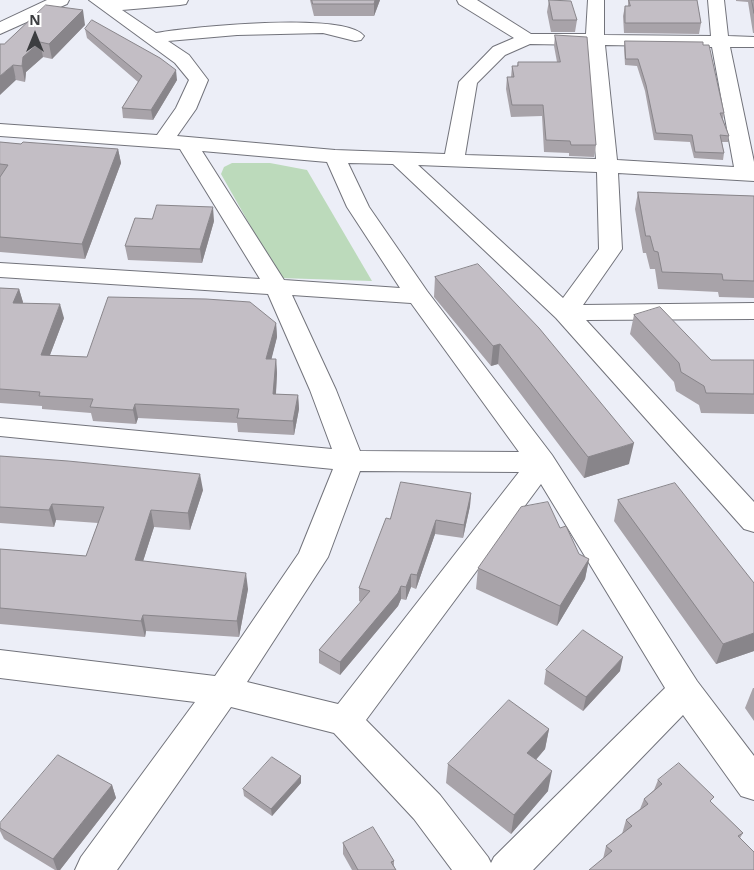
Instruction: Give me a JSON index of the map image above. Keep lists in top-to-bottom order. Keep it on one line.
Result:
{"north":"top"}
